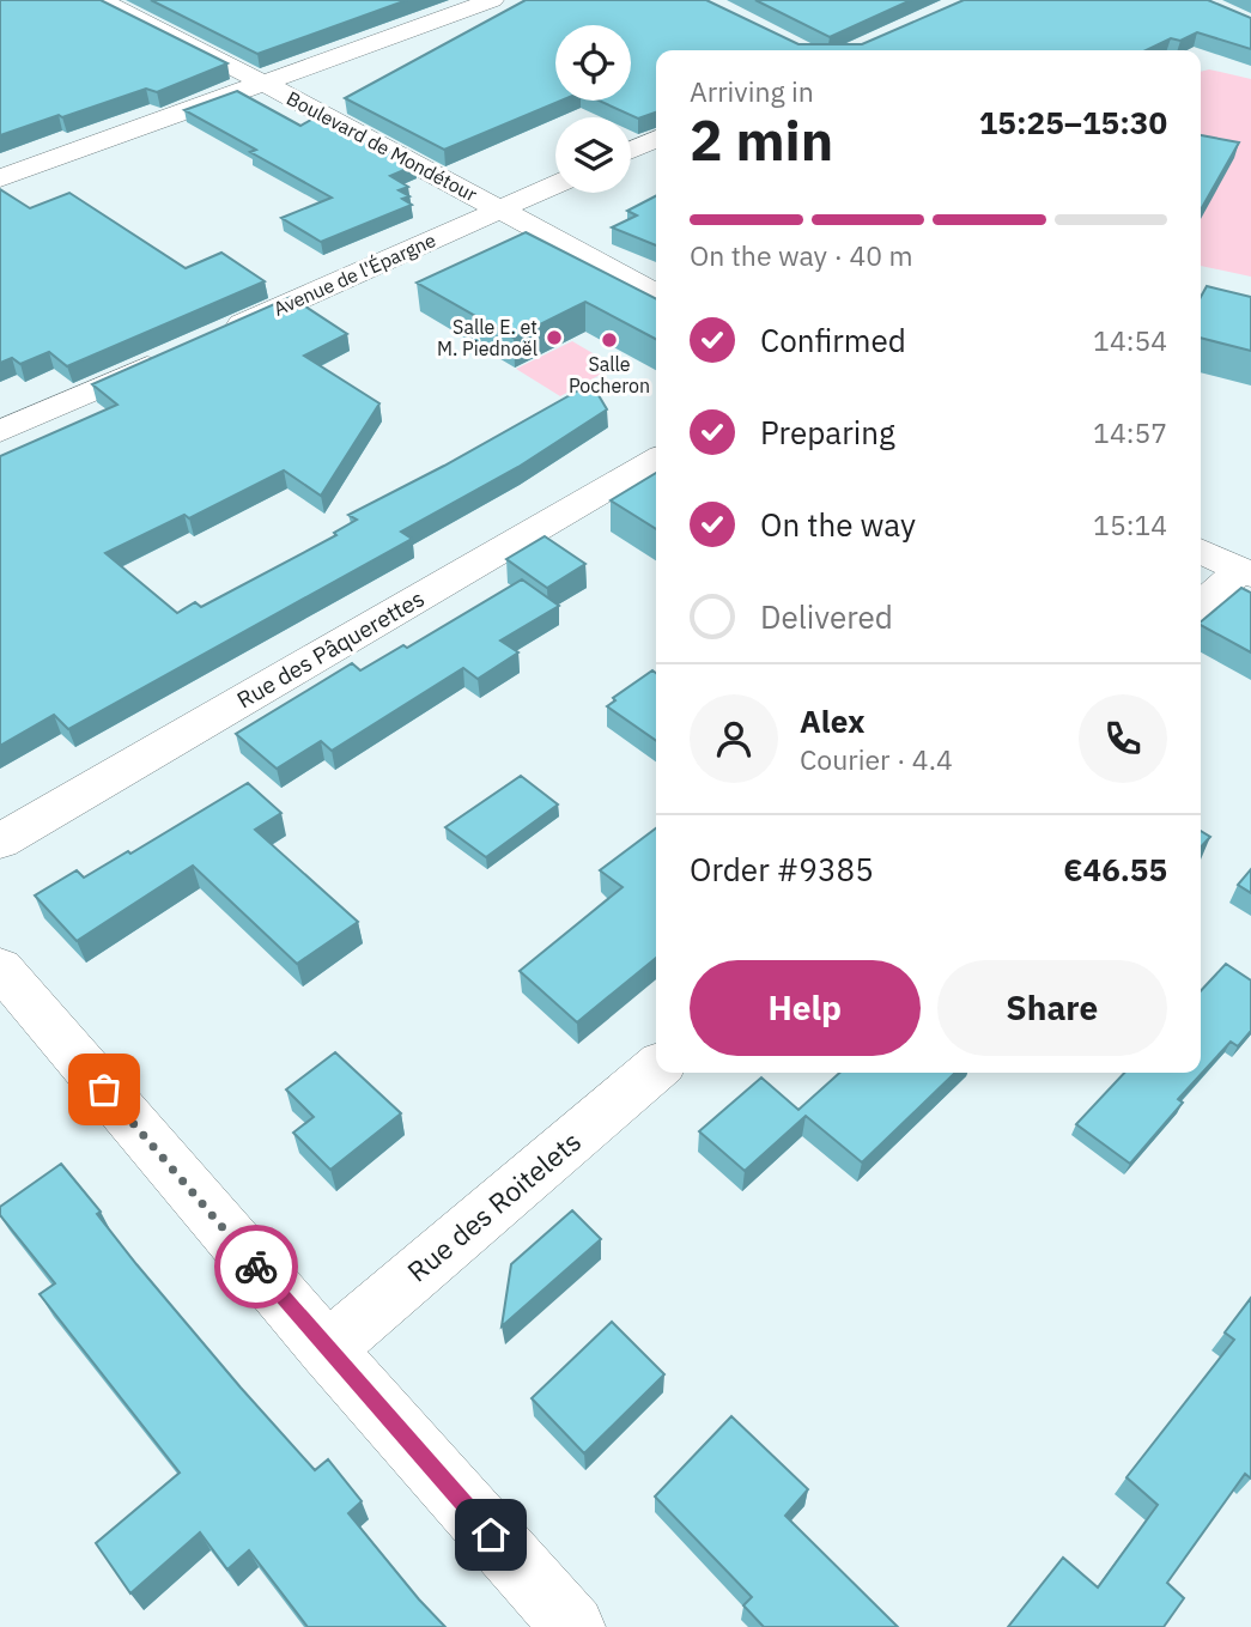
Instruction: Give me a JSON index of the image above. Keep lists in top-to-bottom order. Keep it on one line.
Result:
{"streets":{"street":["Boulevard de Mondétour","Avenue de l'Épargne","Rue des Pâquerettes","Rue des Roitelets"]},"crossings":[["Boulevard de Mondétour","Avenue de l'Épargne"]],"places":["Salle E. et M. Piednoël","Salle Pocheron"],"page":{"heading":["2 min","Arriving in","15:25–15:30"],"panel":["Alex","Courier · 4.4","Order #9385","€46.55"],"bar":"On the way · 40 m","list":[["Confirmed","14:54"],["Preparing","14:57"],["On the way","15:14"],"Delivered"],"buttons":["Help","Share"]}}
